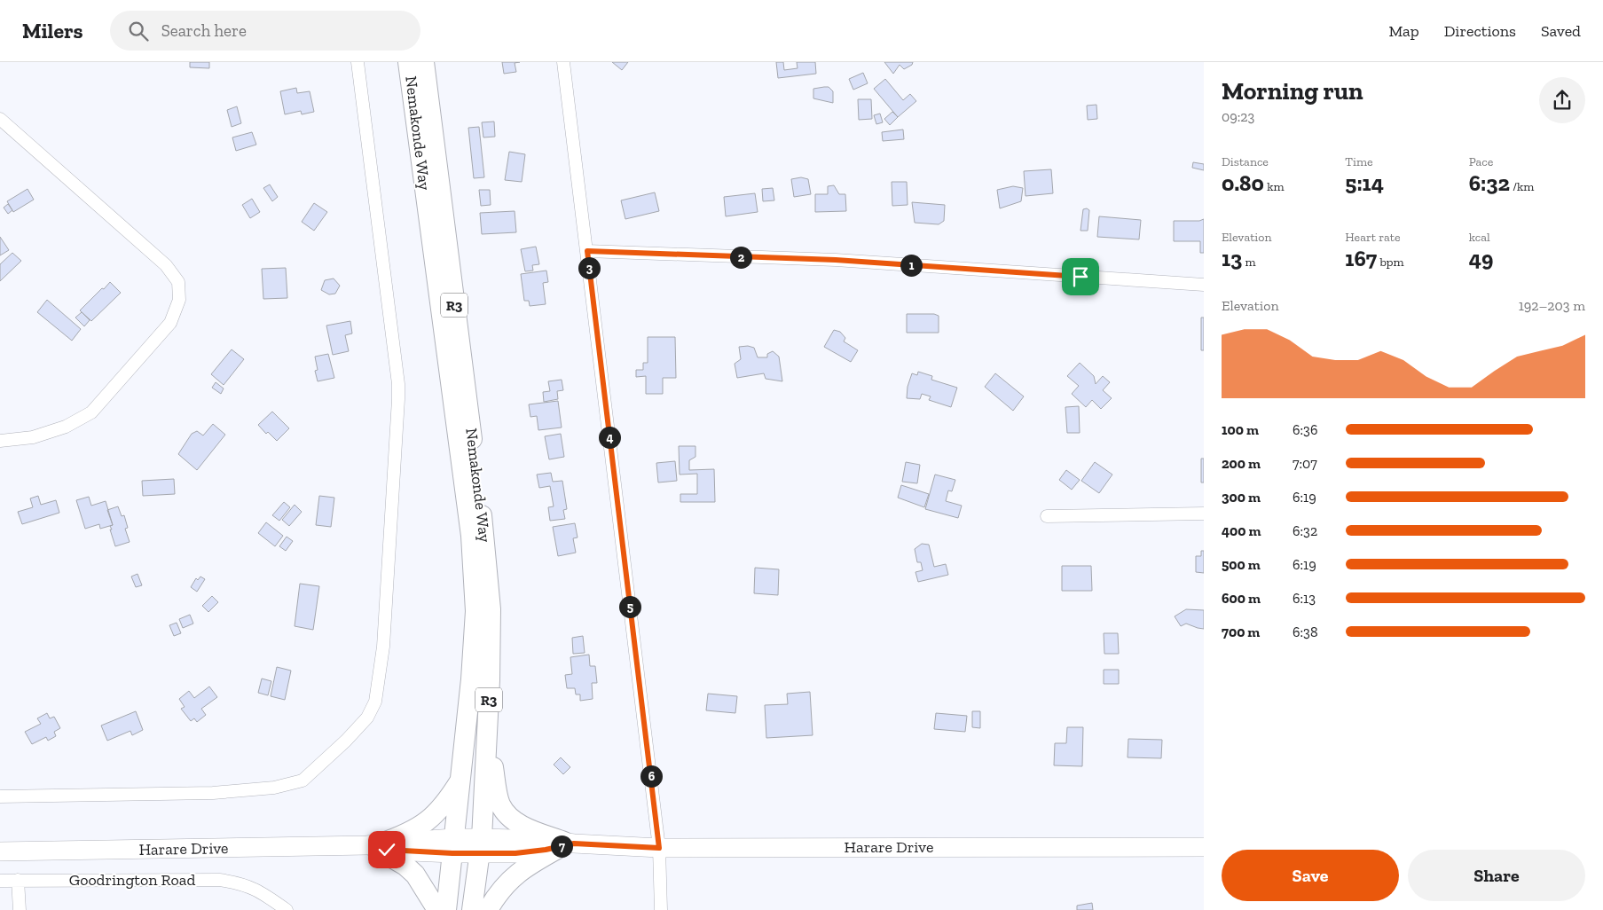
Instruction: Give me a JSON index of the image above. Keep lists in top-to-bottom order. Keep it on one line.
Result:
{"streets":{"highway":["Nemakonde Way","R3"],"main road":["Harare Drive"],"street":["Goodrington Road"]},"crossings":[["Nemakonde Way","Harare Drive"]],"page":{"header":"Milers","search":"Search here","nav":["Map","Directions","Saved"],"heading":["Morning run","09:23"],"stats":[["Distance","0.80 km"],["Time","5:14"],["Pace","6:32 /km"],["Elevation","13 m"],["Heart rate","167 bpm"],["kcal","49"]],"pins":["2","1","3","4","5","6","7"],"chart":["Elevation","192–203 m"],"list":[{"name":"100 m","note":"6:36"},{"name":"200 m","note":"7:07"},{"name":"300 m","note":"6:19"},{"name":"400 m","note":"6:32"},{"name":"500 m","note":"6:19"},{"name":"600 m","note":"6:13"},{"name":"700 m","note":"6:38"}],"buttons":["Save","Share"]}}
